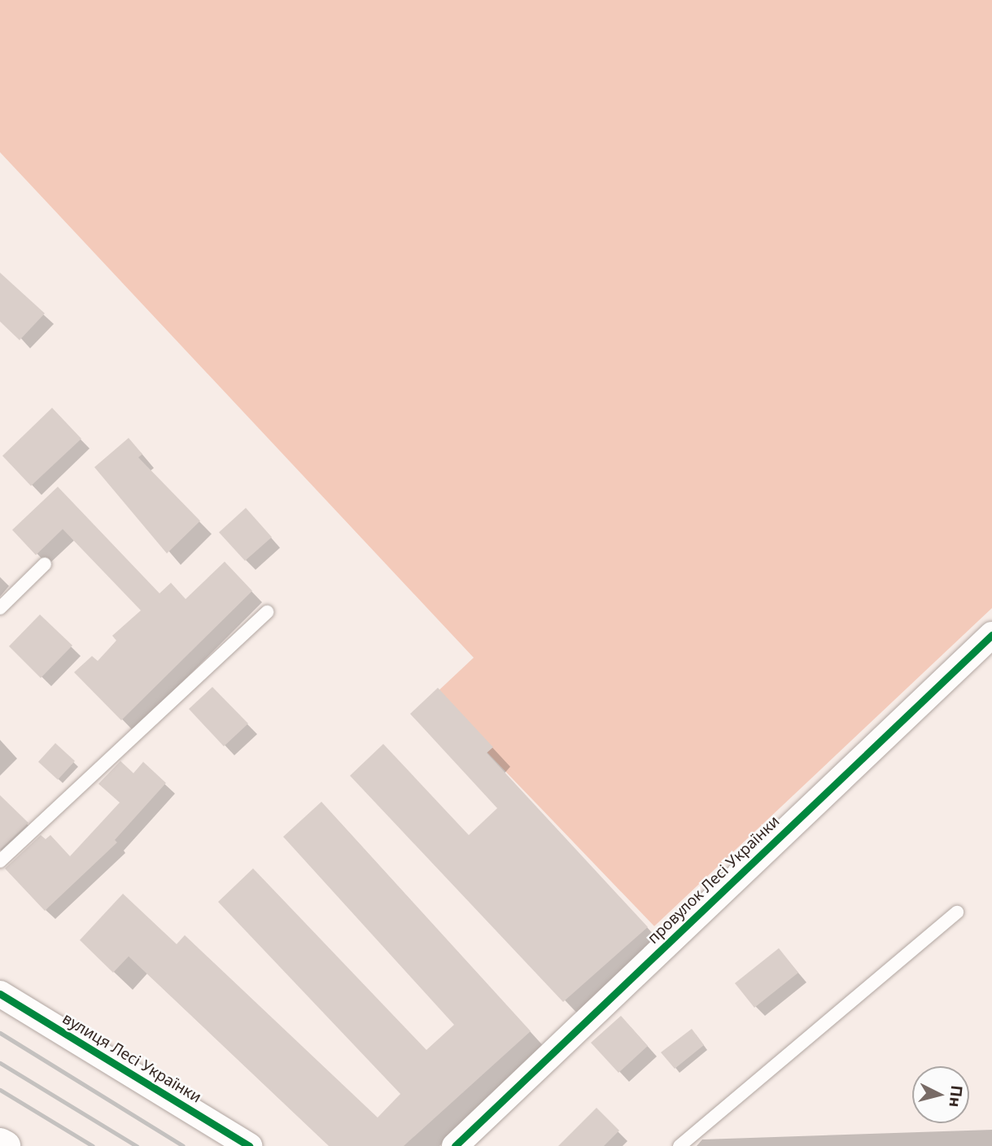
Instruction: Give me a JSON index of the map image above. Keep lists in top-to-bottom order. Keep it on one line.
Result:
{"streets":{"street":["провулок Лесі Українки","вулиця Лесі Українки"]},"north":"right"}
